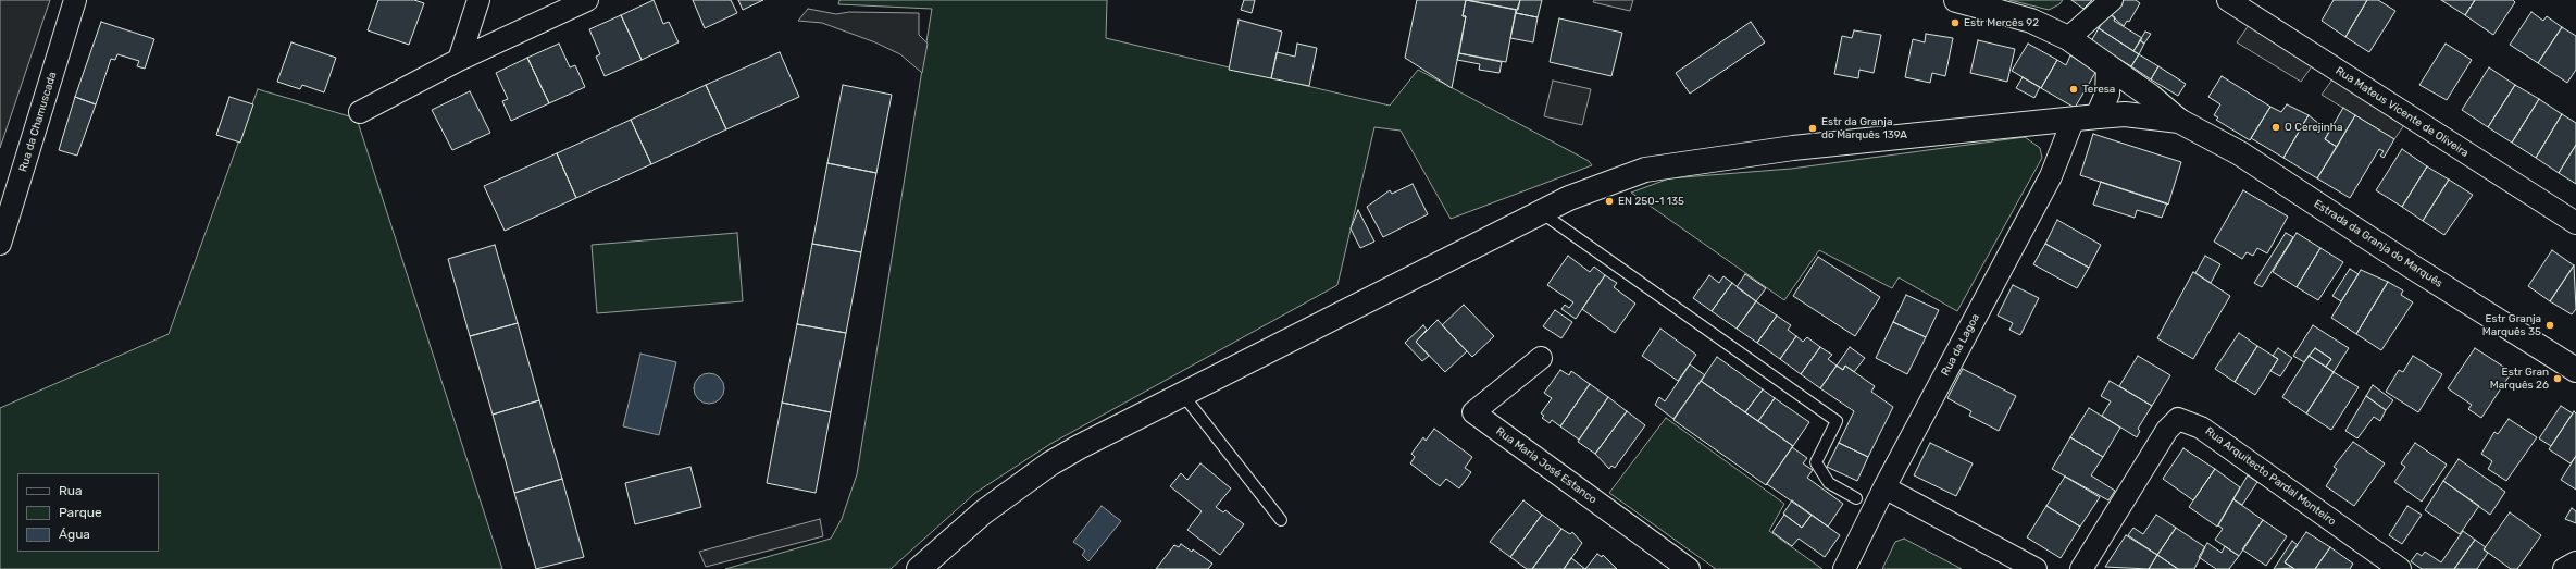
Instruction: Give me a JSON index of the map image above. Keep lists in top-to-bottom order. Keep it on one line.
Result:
{"streets":{"main road":["Estrada da Granja do Marquês"],"street":["Rua Mateus Vicente de Oliveira","Rua da Chamuscada","Rua da Lagoa","Rua Maria José Estanco","Rua Arquitecto Pardal Monteiro"]},"crossings":[["Estrada da Granja do Marquês","Rua da Lagoa"]],"places":["Estr Mercês 92","Teresa","O Cerejinha","Estr da Granja do Marquês 139A","EN 250-1 135","Estr Granja Marquês 35","Estr Gran Marquês 26"],"legend":["Rua","Parque","Água"]}
